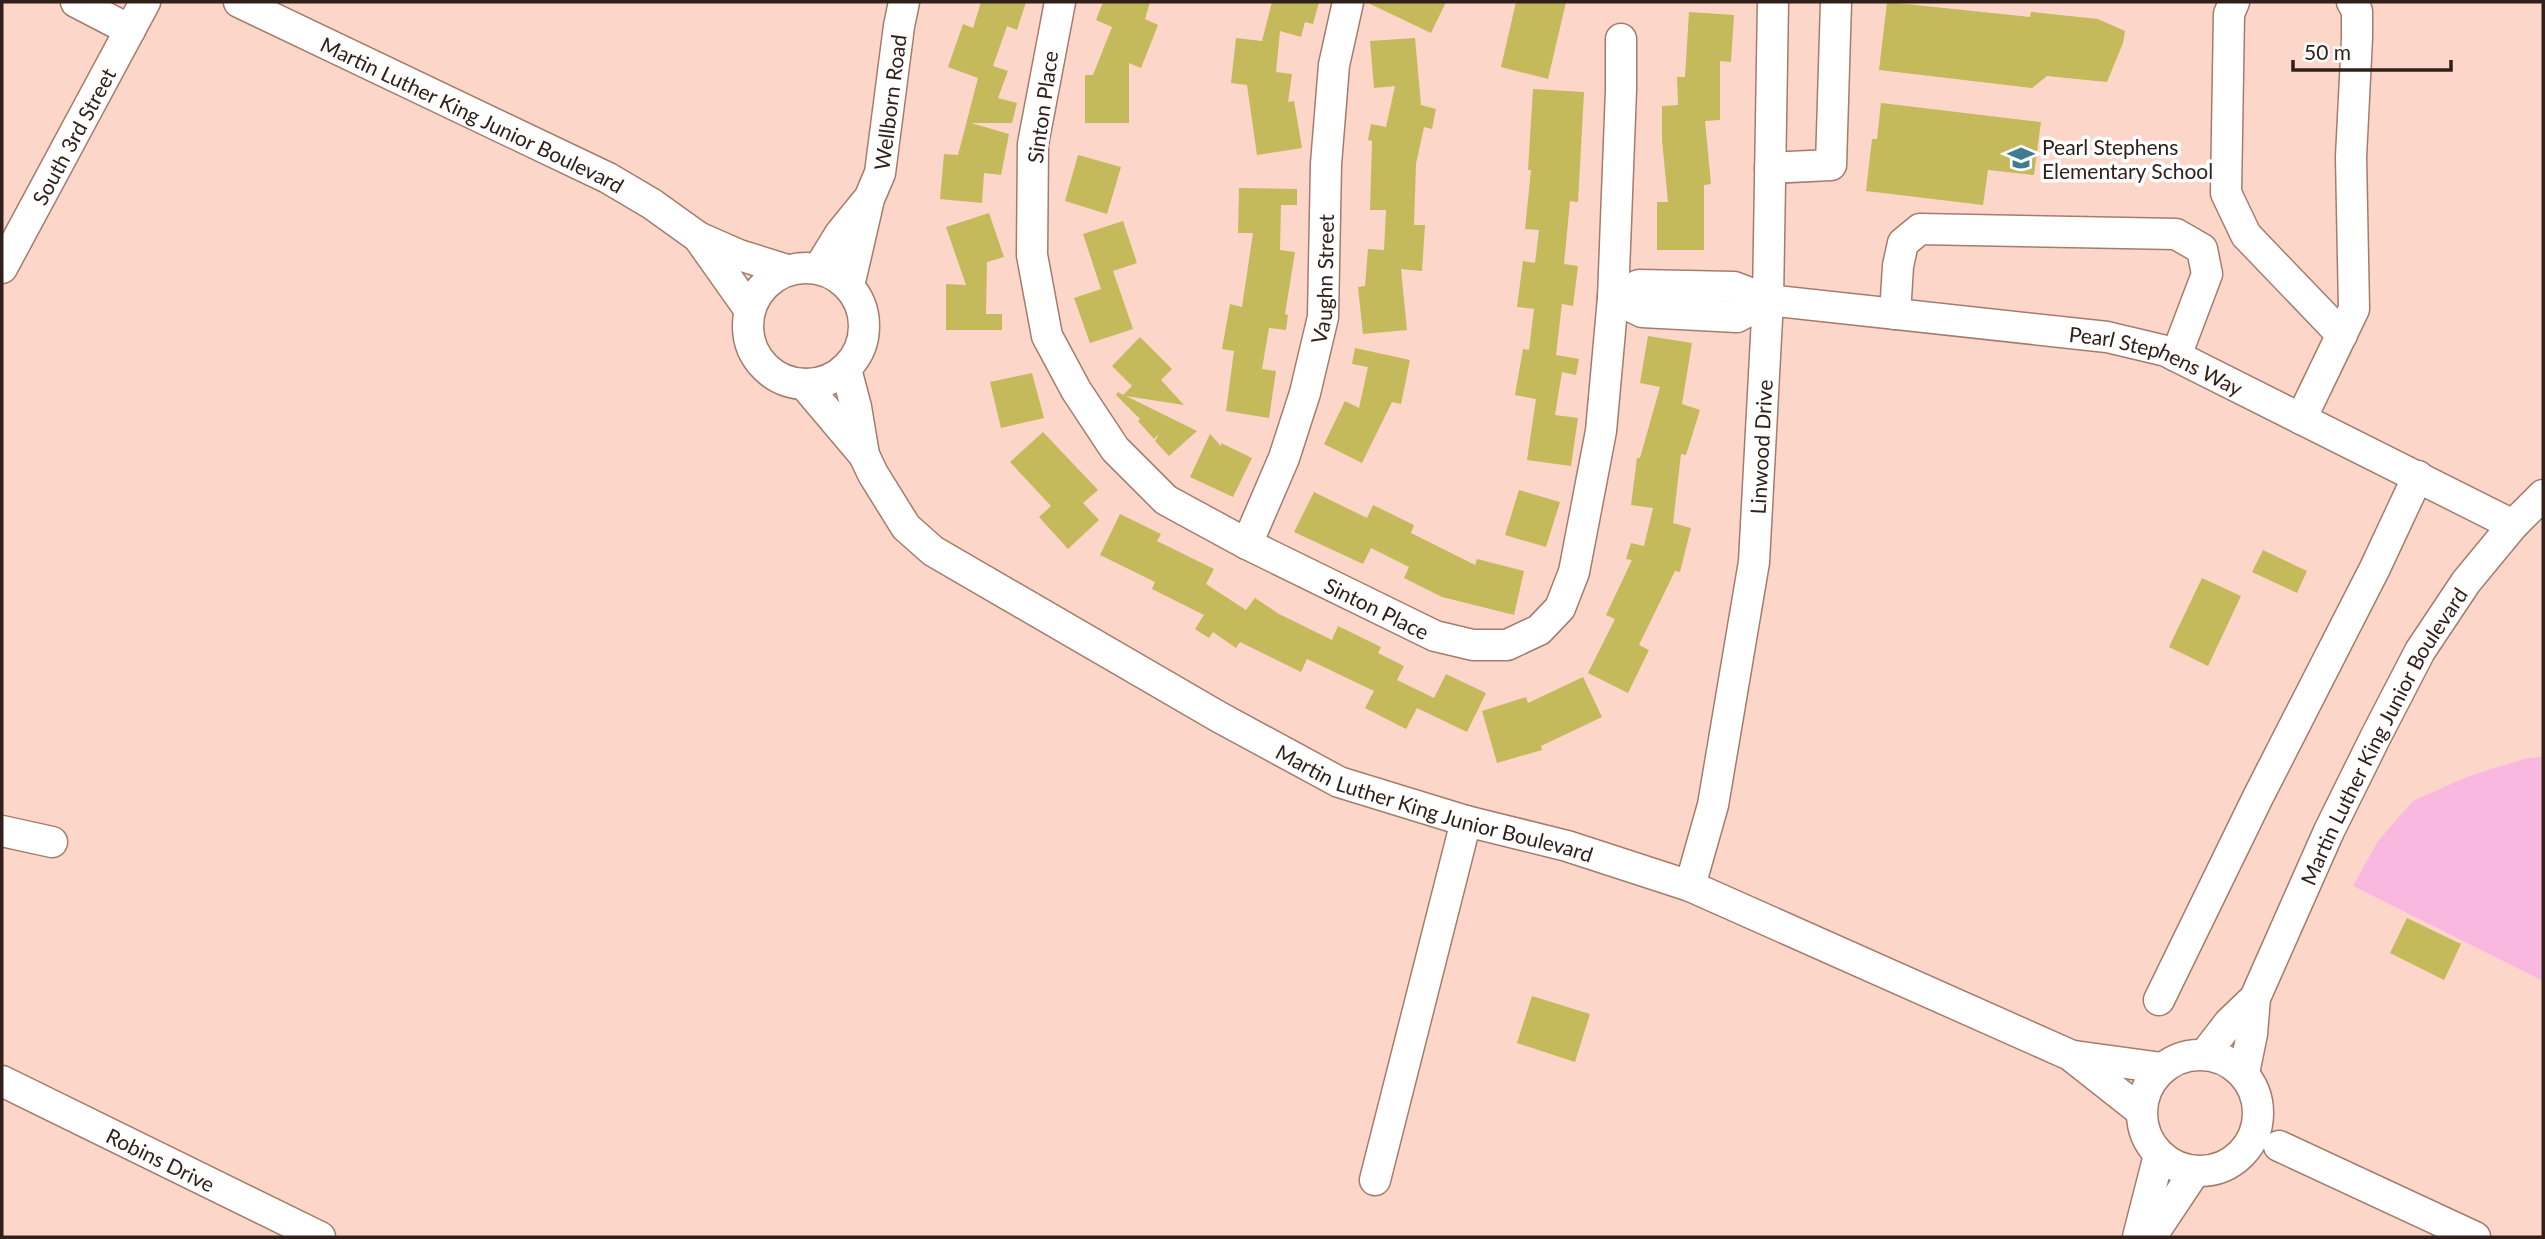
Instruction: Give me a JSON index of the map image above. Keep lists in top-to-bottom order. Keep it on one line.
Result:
{"streets":{"street":["Wellborn Road","Sinton Place","Martin Luther King Junior Boulevard","South 3rd Street","Vaughn Street","Pearl Stephens Way","Linwood Drive","Robins Drive"]},"crossings":[["Sinton Place","Vaughn Street"],["Sinton Place","Pearl Stephens Way"],["Martin Luther King Junior Boulevard","Pearl Stephens Way"],["Martin Luther King Junior Boulevard","Linwood Drive"],["Pearl Stephens Way","Linwood Drive"]],"places":{"school or university":["Pearl Stephens Elementary School"]},"scale_bar":"50 m"}
